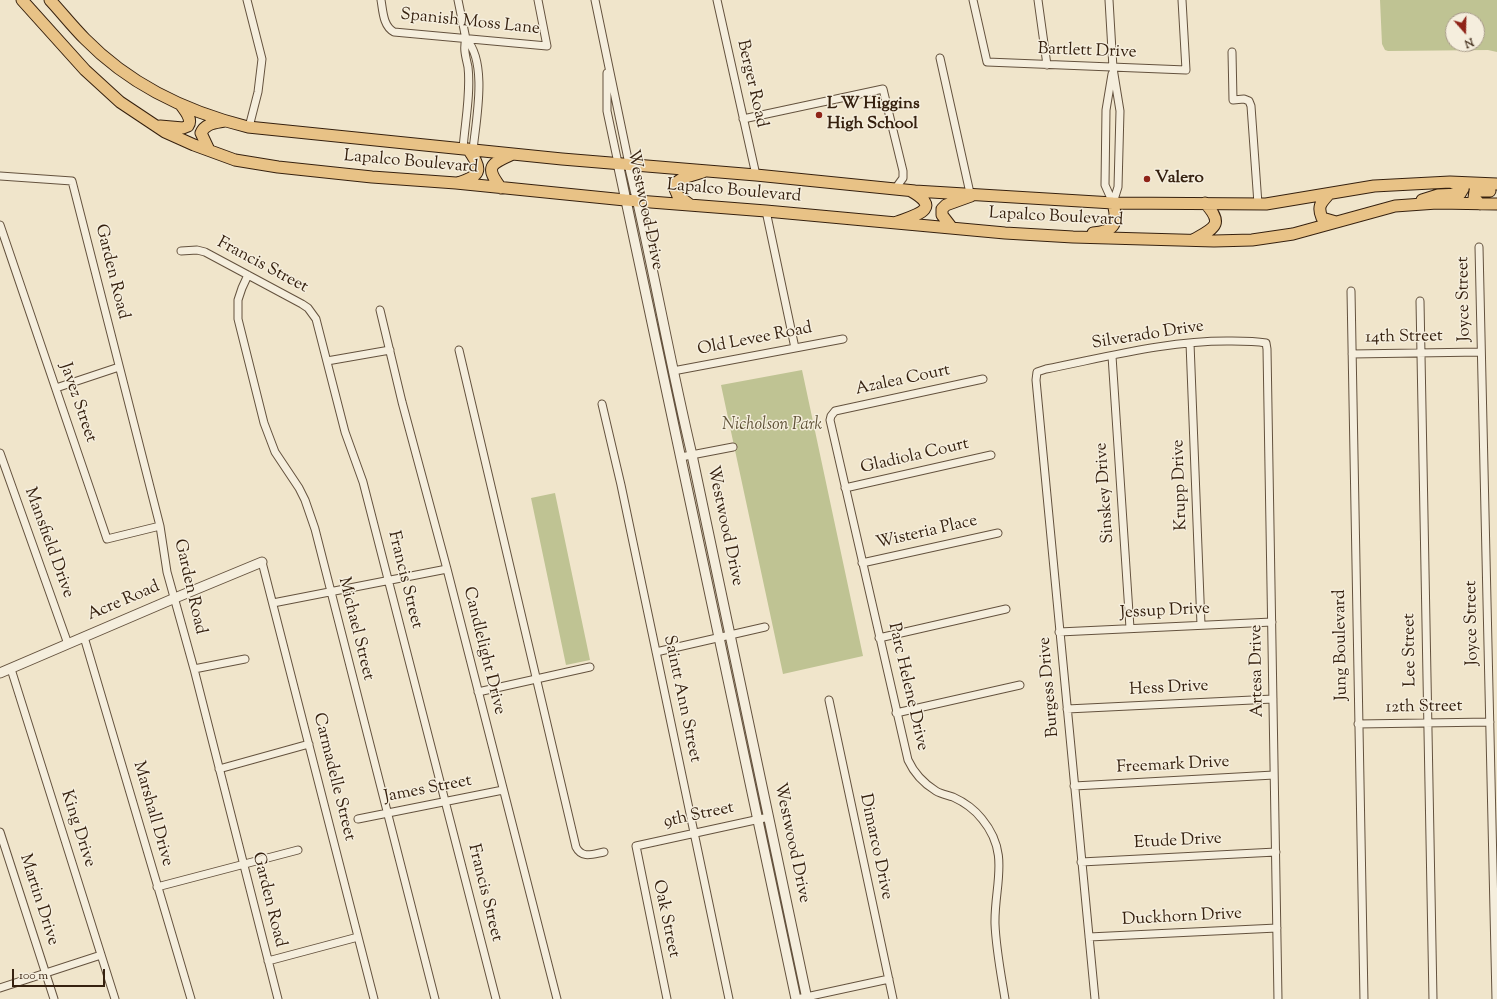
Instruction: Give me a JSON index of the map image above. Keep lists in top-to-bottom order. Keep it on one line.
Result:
{"streets":{"main road":["Lapalco Boulevard"],"street":["Spanish Moss Lane","Bartlett Drive","Berger Road","Westwood Drive","Francis Street","Garden Road","Joyce Street","Silverado Drive","14th Street","Old Levee Road","Azalea Court","Javez Street","Gladiola Court","Krupp Drive","Sinskey Drive","Wisteria Place","Mansfield Drive","Acre Road","Jessup Drive","Michael Street","Jung Boulevard","Lee Street","Candlelight Drive","Artesa Drive","Parc Helene Drive","Burgess Drive","Hess Drive","Saintt Ann Street","12th Street","Freemark Drive","Carmadelle Street","James Street","Marshall Drive","9th Street","King Drive","Etude Drive","Dimarco Drive","Martin Drive","Duckhorn Drive","Oak Street"]},"crossings":[["Berger Road","Lapalco Boulevard"],["Lapalco Boulevard","Westwood Drive"],["Westwood Drive","Old Levee Road"],["Westwood Drive","9th Street"],["Francis Street","Michael Street"],["Francis Street","James Street"],["Garden Road","Javez Street"],["Garden Road","Acre Road"],["Joyce Street","14th Street"],["Joyce Street","12th Street"],["Silverado Drive","Krupp Drive"],["Silverado Drive","Sinskey Drive"],["Silverado Drive","Artesa Drive"],["Silverado Drive","Burgess Drive"],["14th Street","Jung Boulevard"],["14th Street","Lee Street"],["Azalea Court","Parc Helene Drive"],["Gladiola Court","Parc Helene Drive"],["Krupp Drive","Jessup Drive"],["Sinskey Drive","Jessup Drive"],["Wisteria Place","Parc Helene Drive"],["Mansfield Drive","Acre Road"],["Acre Road","Carmadelle Street"],["Acre Road","Marshall Drive"],["Acre Road","King Drive"],["Jessup Drive","Artesa Drive"],["Jessup Drive","Burgess Drive"],["Michael Street","James Street"],["Jung Boulevard","12th Street"],["Lee Street","12th Street"],["Candlelight Drive","James Street"],["Artesa Drive","Hess Drive"],["Artesa Drive","Freemark Drive"],["Artesa Drive","Etude Drive"],["Artesa Drive","Duckhorn Drive"],["Burgess Drive","Hess Drive"],["Burgess Drive","Freemark Drive"],["Burgess Drive","Etude Drive"],["Burgess Drive","Duckhorn Drive"],["Saintt Ann Street","9th Street"],["9th Street","Oak Street"]],"parks":["Nicholson Park"],"places":["L W Higgins High School","Valero"],"scale_bar":"100 m","north":"bottom"}
